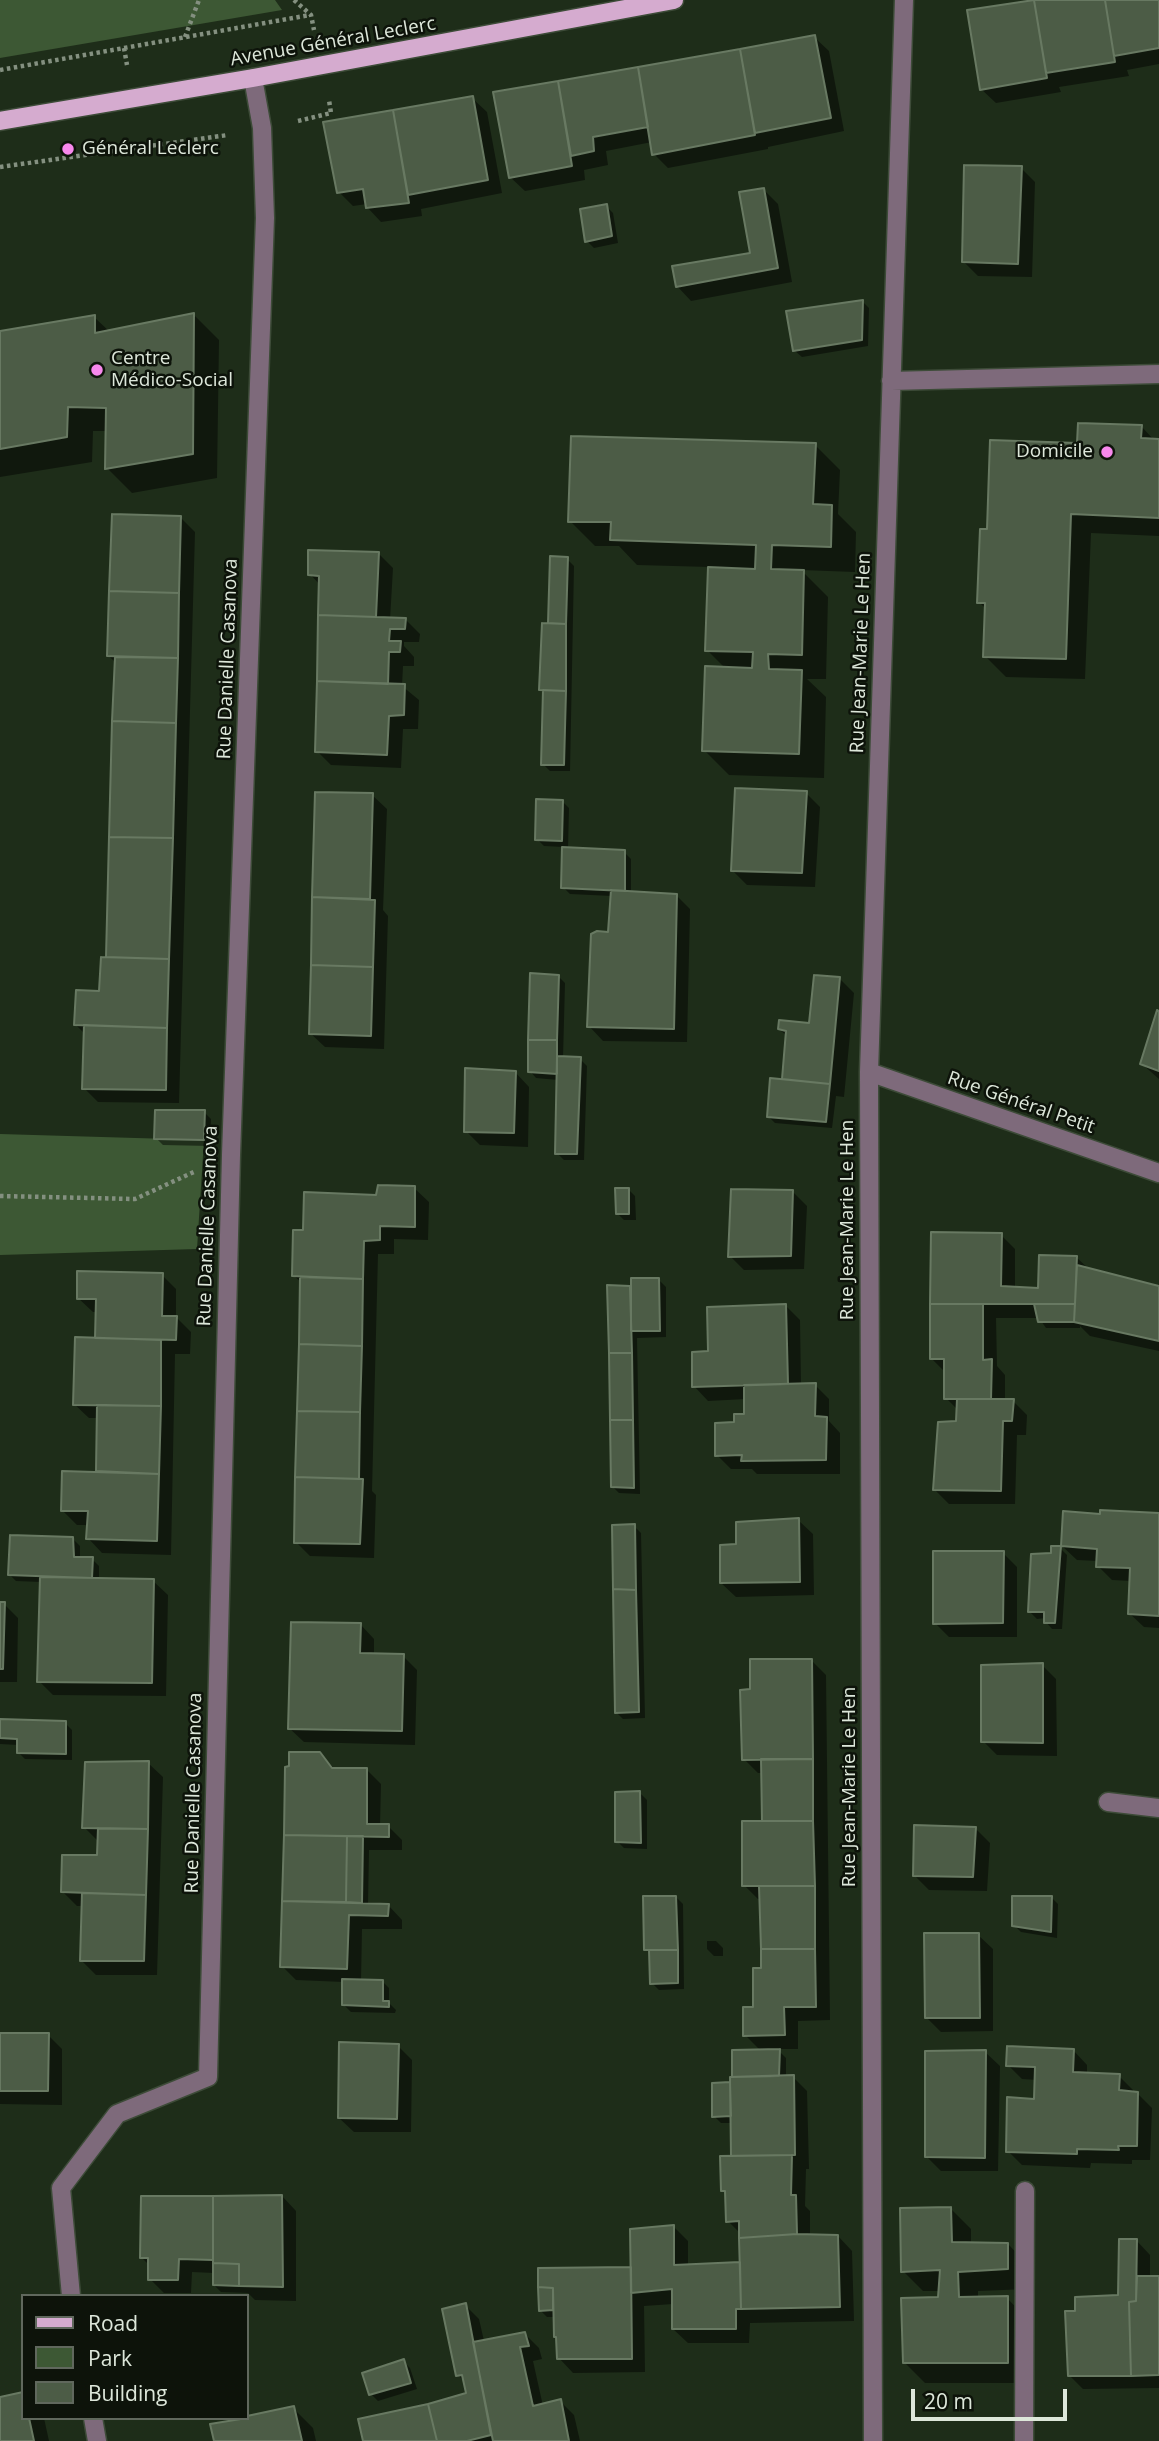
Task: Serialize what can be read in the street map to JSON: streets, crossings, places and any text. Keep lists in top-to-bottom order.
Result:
{
  "streets": {
    "main road": ["Avenue Général Leclerc"],
    "street": ["Rue Jean-Marie Le Hen", "Rue Danielle Casanova", "Rue Général Petit"]
  },
  "crossings": [
    ["Avenue Général Leclerc", "Rue Danielle Casanova"],
    ["Rue Jean-Marie Le Hen", "Rue Général Petit"]
  ],
  "places": ["Général Leclerc", "Centre Médico-Social", "Domicile"],
  "legend": ["Road", "Park", "Building"],
  "scale_bar": "20 m"
}
